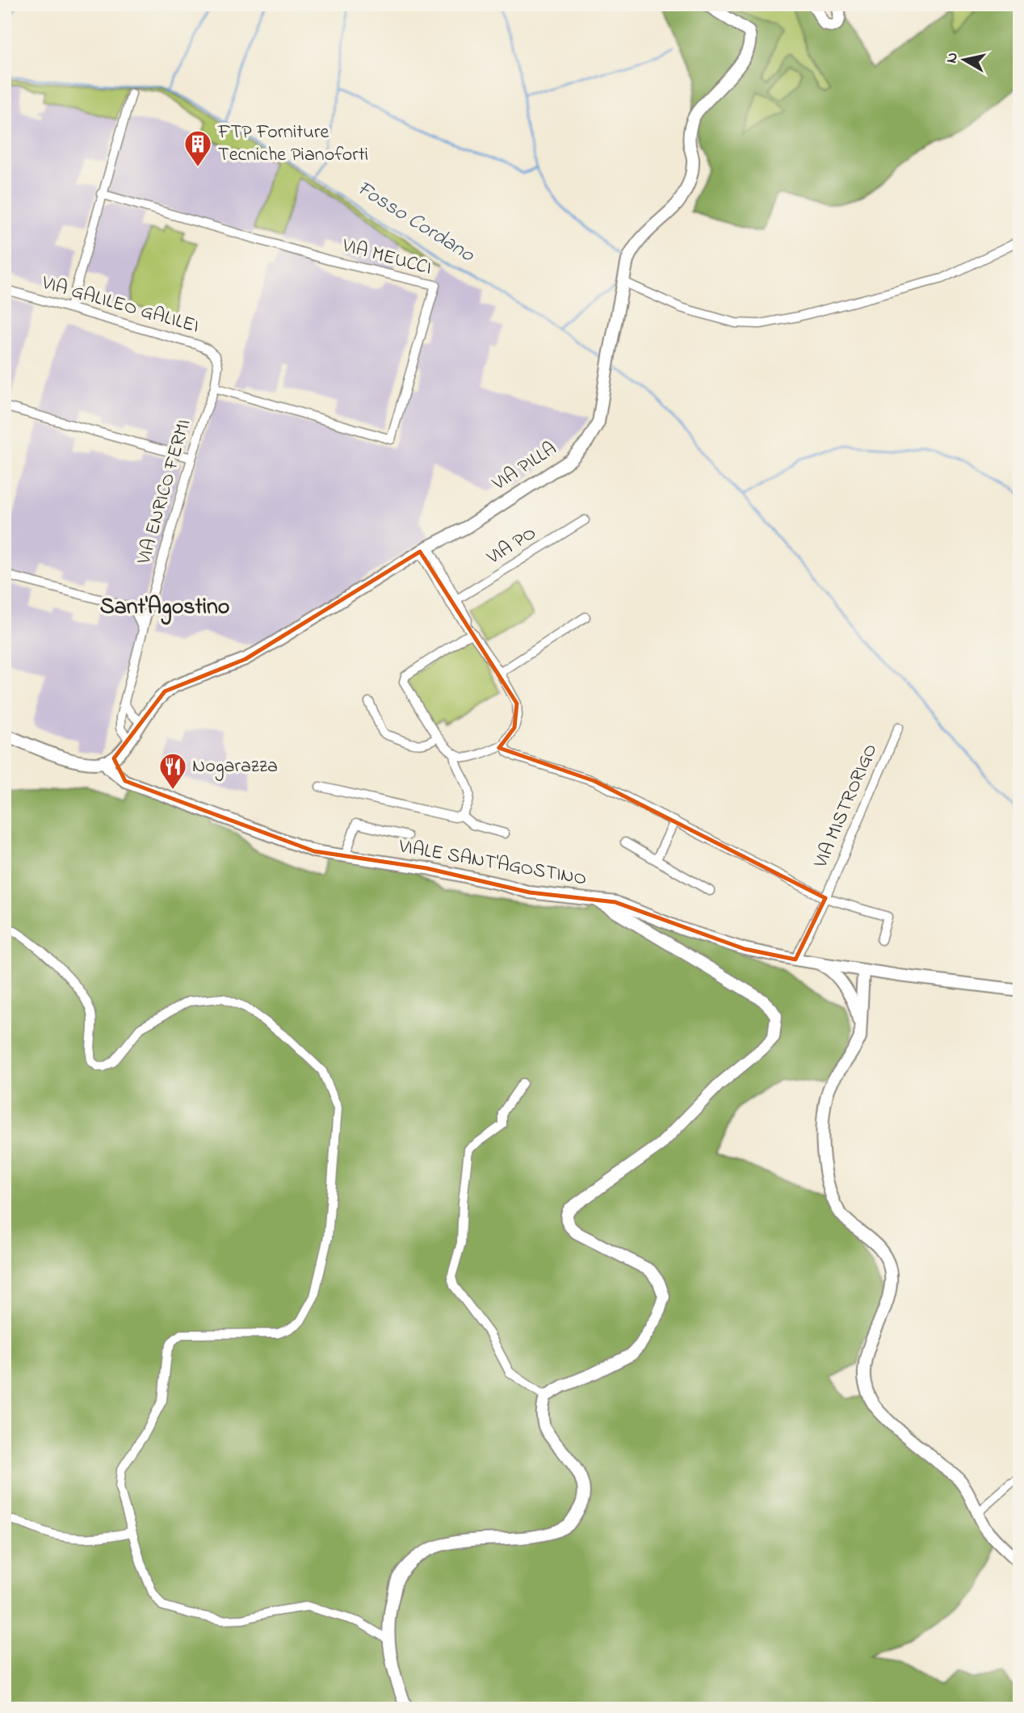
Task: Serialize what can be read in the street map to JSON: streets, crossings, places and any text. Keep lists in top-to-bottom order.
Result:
{
  "streets": {
    "street": [
      "VIA MEUCCI",
      "VIA GALILEO GALILEI",
      "VIA PILLA",
      "VIA ENRICO FERMI",
      "VIA PO",
      "VIA MISTRORIGO",
      "VIALE SANT'AGOSTINO"
    ]
  },
  "crossings": [
    ["VIA MEUCCI", "VIA ENRICO FERMI"],
    ["VIA GALILEO GALILEI", "VIA ENRICO FERMI"],
    ["VIA PILLA", "VIA ENRICO FERMI"],
    ["VIA PILLA", "VIALE SANT'AGOSTINO"],
    ["VIA MISTRORIGO", "VIALE SANT'AGOSTINO"]
  ],
  "districts": ["Sant'Agostino"],
  "water": ["Fosso Cordano"],
  "places": {
    "building": ["FTP Forniture Tecniche Pianoforti"],
    "restaurant": ["Nogarazza"]
  },
  "north": "left"
}
